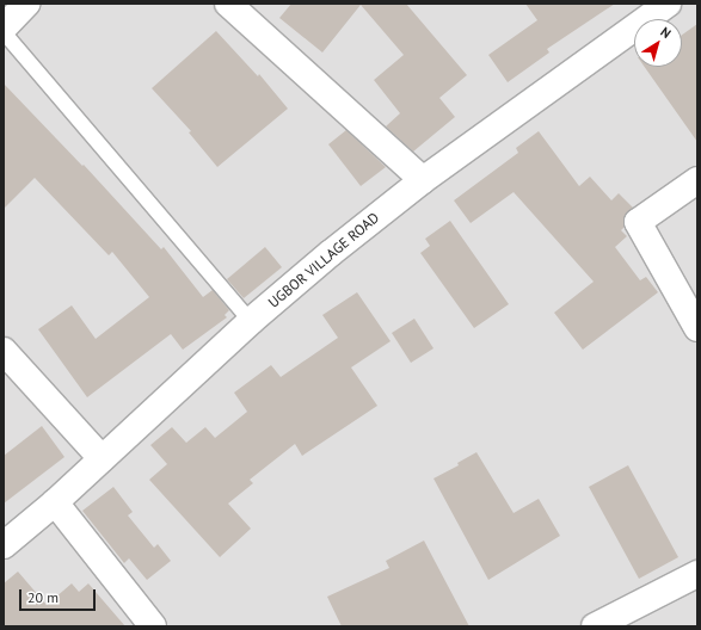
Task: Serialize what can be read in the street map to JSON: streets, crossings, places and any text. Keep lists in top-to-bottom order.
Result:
{
  "streets": {
    "street": ["UGBOR VILLAGE ROAD"]
  },
  "scale_bar": "20 m",
  "north": "top right"
}
